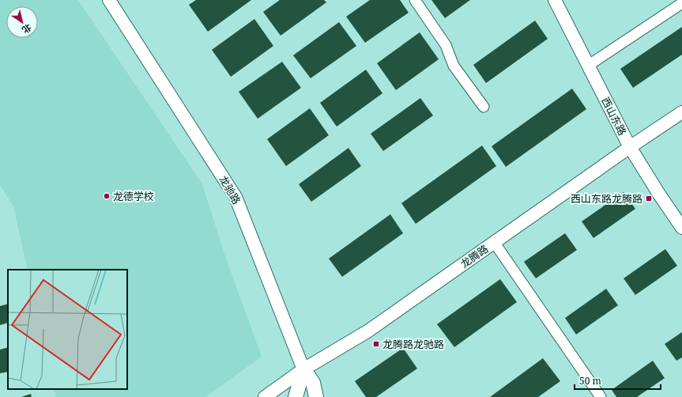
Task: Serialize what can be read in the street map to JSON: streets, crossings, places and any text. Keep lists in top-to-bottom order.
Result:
{
  "streets": {
    "main road": ["龙驰路"],
    "street": ["西山东路", "龙腾路"]
  },
  "crossings": [
    ["西山东路", "龙腾路"],
    ["龙驰路", "龙腾路"]
  ],
  "places": {
    "other": ["龙德学校"],
    "transit": ["西山东路龙腾路", "龙腾路龙驰路"]
  },
  "scale_bar": "50 m",
  "north": "bottom right"
}
